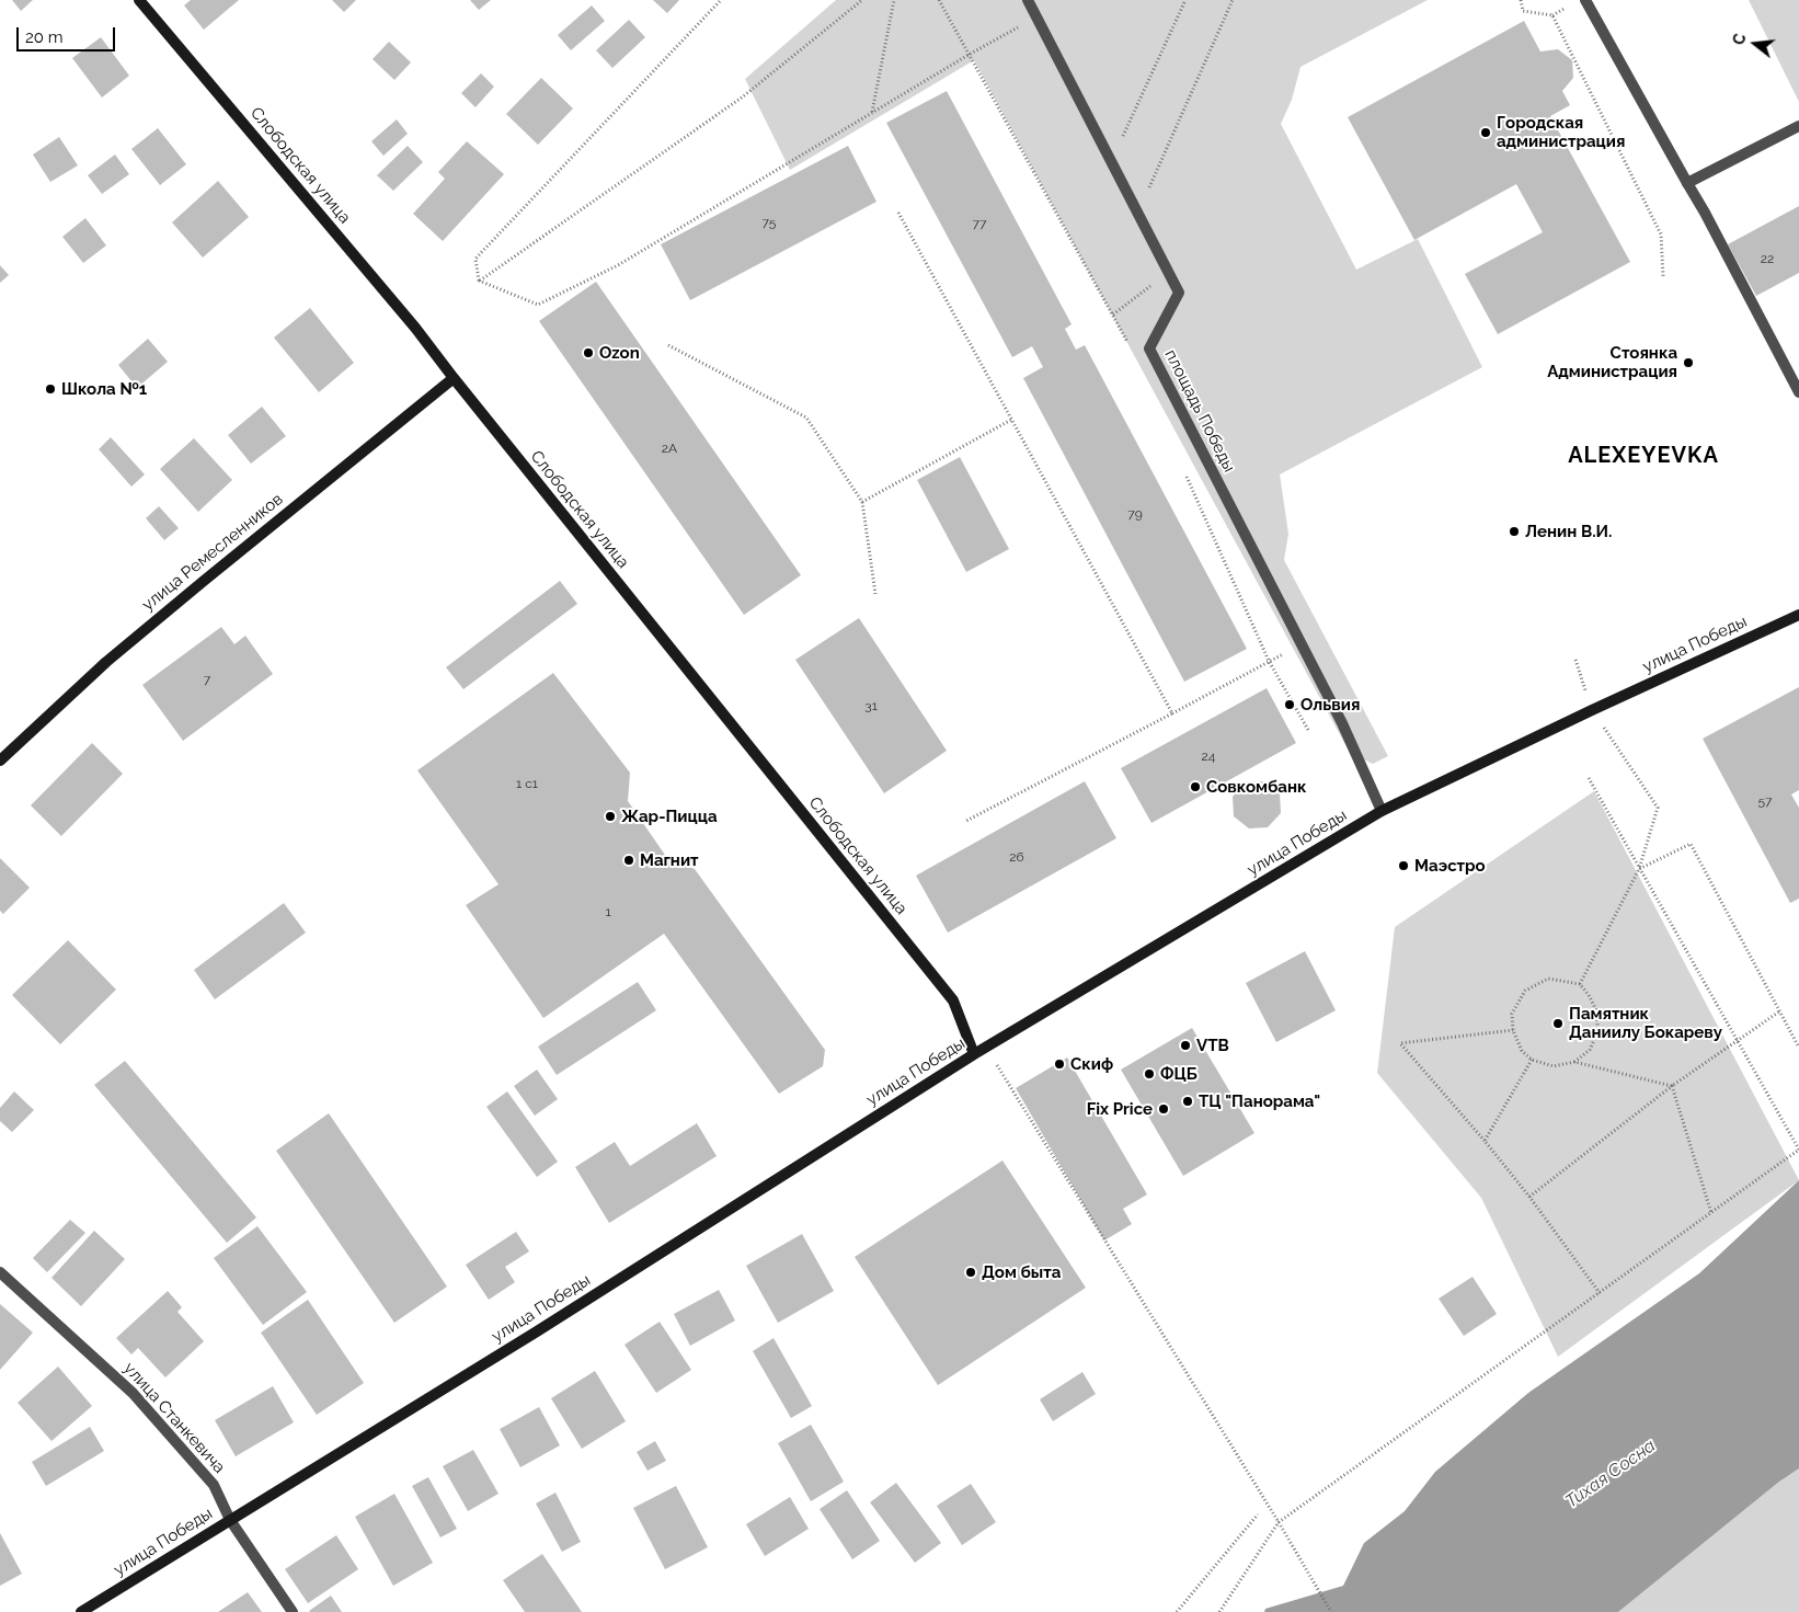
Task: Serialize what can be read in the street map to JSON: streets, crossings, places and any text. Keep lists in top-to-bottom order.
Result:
{
  "streets": {
    "main road": ["Слободская улица", "улица Ремесленников", "улица Победы"],
    "street": ["площадь Победы", "улица Станкевича"]
  },
  "crossings": [
    ["Слободская улица", "улица Ремесленников"],
    ["Слободская улица", "улица Победы"],
    ["площадь Победы", "улица Победы"],
    ["улица Победы", "улица Станкевича"]
  ],
  "districts": ["ALEXEYEVKA"],
  "water": ["Тихая Сосна"],
  "places": [
    "Городская администрация",
    "Ozon",
    "Стоянка Администрация",
    "Школа №1",
    "Ленин В.И.",
    "Ольвия",
    "Совкомбанк",
    "Жар-Пицца",
    "Магнит",
    "Маэстро",
    "Памятник Даниилу Бокареву",
    "VTB",
    "Скиф",
    "ФЦБ",
    "ТЦ \"Панорама\"",
    "Fix Price",
    "Дом быта"
  ],
  "house_numbers": [
    "75",
    "77",
    "22",
    "2А",
    "79",
    "7",
    "31",
    "24",
    "1 с1",
    "57",
    "26",
    "1"
  ],
  "scale_bar": "20 m",
  "north": "left"
}
